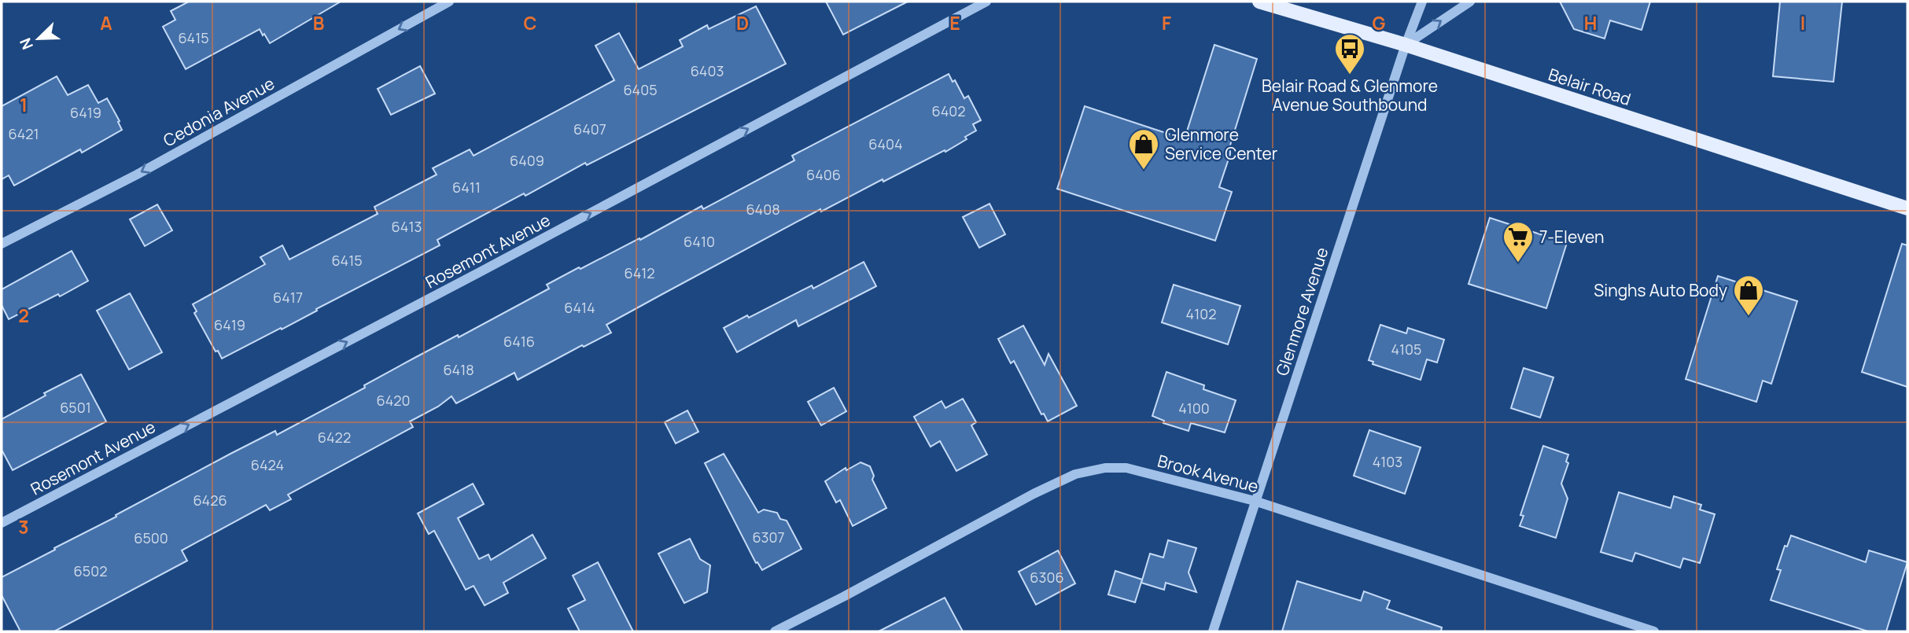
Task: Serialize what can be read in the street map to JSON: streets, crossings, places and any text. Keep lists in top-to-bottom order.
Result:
{
  "streets": {
    "main road": ["Belair Road"],
    "street": [
      "Cedonia Avenue",
      "Rosemont Avenue",
      "Glenmore Avenue",
      "Brook Avenue"
    ]
  },
  "crossings": [
    ["Belair Road", "Glenmore Avenue"],
    ["Glenmore Avenue", "Brook Avenue"]
  ],
  "one_way": ["Cedonia Avenue", "Rosemont Avenue"],
  "places": {
    "bus stop": ["Belair Road & Glenmore Avenue Southbound"],
    "shop": ["Glenmore Service Center", "Singhs Auto Body"],
    "supermarket": ["7-Eleven"]
  },
  "house_numbers": [
    "6415",
    "6403",
    "6405",
    "6402",
    "6419",
    "6407",
    "6421",
    "6404",
    "6409",
    "6406",
    "6411",
    "6408",
    "6413",
    "6410",
    "6415",
    "6412",
    "6417",
    "6414",
    "4102",
    "6419",
    "6416",
    "4105",
    "6418",
    "6420",
    "6501",
    "4100",
    "6422",
    "4103",
    "6424",
    "6426",
    "6307",
    "6500",
    "6502",
    "6306"
  ],
  "north": "bottom left",
  "grid": {
    "columns": [
      "A",
      "B",
      "C",
      "D",
      "E",
      "F",
      "G",
      "H",
      "I"
    ],
    "rows": ["1", "2", "3"]
  }
}
